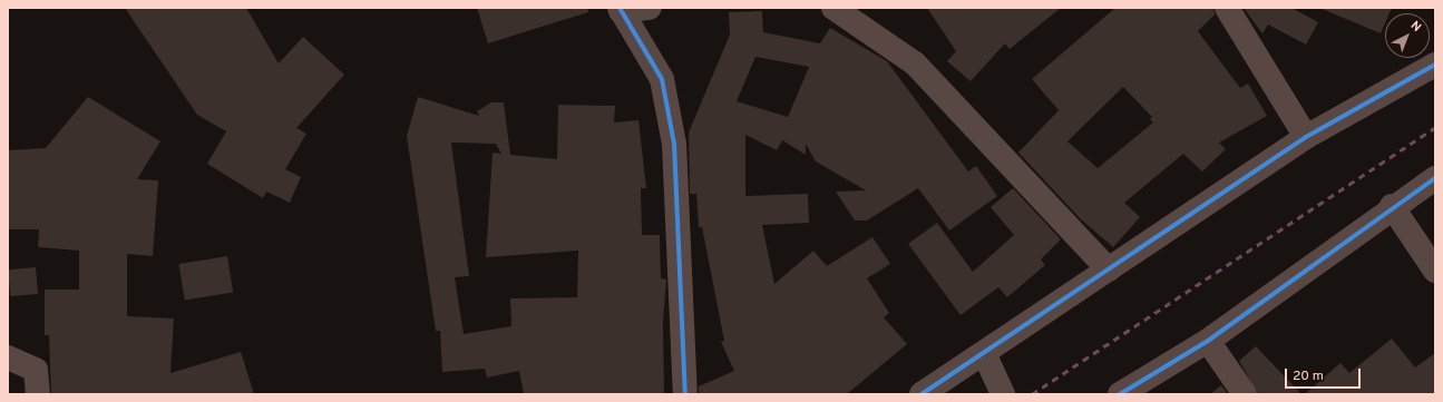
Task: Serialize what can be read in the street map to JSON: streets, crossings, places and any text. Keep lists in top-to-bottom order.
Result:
{
  "scale_bar": "20 m",
  "north": "top right"
}
